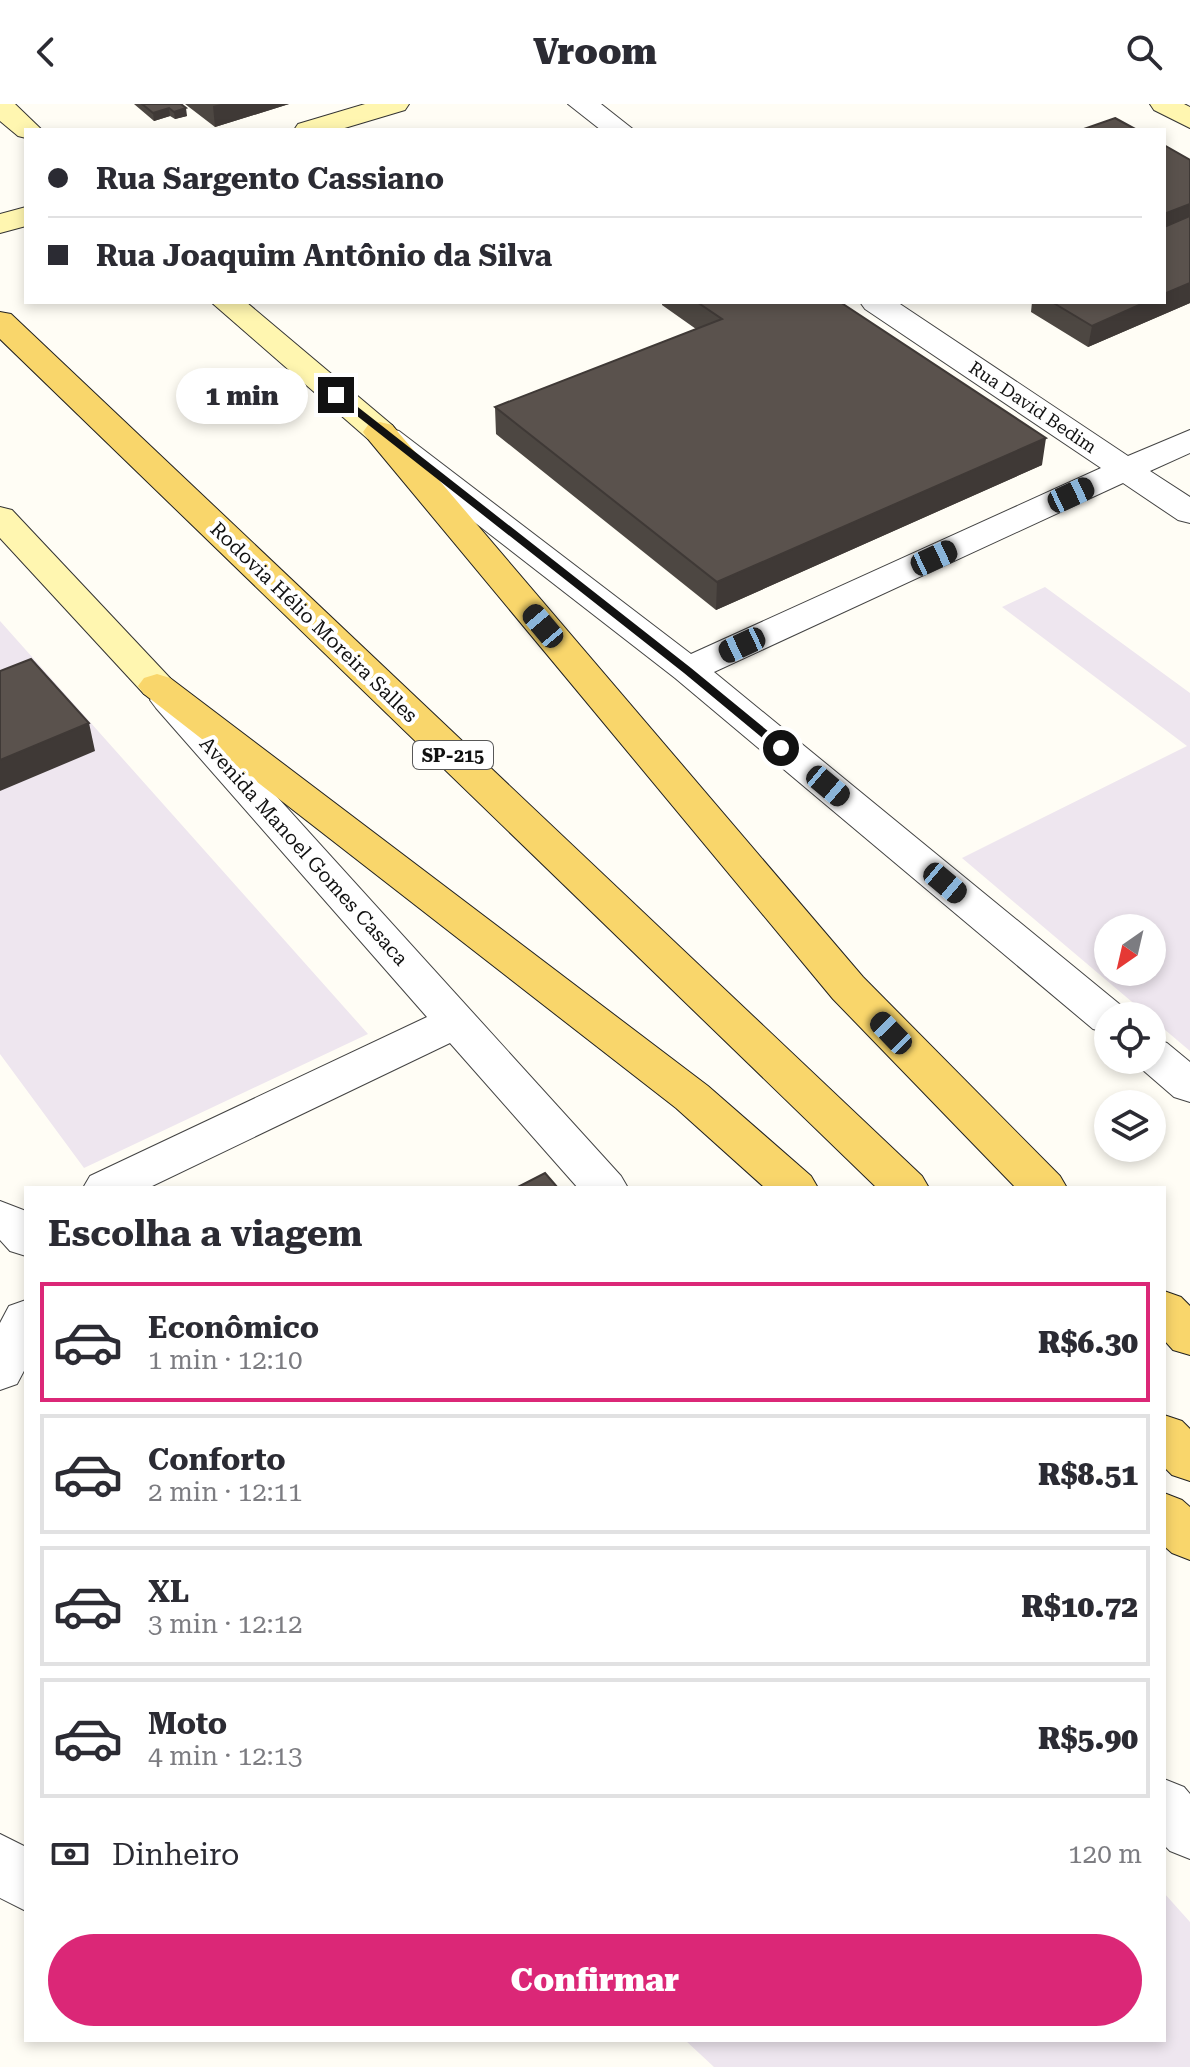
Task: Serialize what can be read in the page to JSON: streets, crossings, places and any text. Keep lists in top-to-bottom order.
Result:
{
  "streets": {
    "main road": ["Rodovia Hélio Moreira Salles", "SP-215", "Avenida Manoel Gomes Casaca"],
    "street": ["Rua David Bedim"]
  },
  "north": "bottom left",
  "page": {
    "header": "Vroom",
    "banner": ["Rua Sargento Cassiano", "Rua Joaquim Antônio da Silva"],
    "bubble": "1 min",
    "heading": "Escolha a viagem",
    "list": [
      {
        "name": "Econômico",
        "note": "1 min · 12:10",
        "value": "R$6.30"
      },
      {
        "name": "Conforto",
        "note": "2 min · 12:11",
        "value": "R$8.51"
      },
      {
        "name": "XL",
        "note": "3 min · 12:12",
        "value": "R$10.72"
      },
      {
        "name": "Moto",
        "note": "4 min · 12:13",
        "value": "R$5.90"
      }
    ],
    "pay": ["Dinheiro", "120 m"],
    "buttons": "Confirmar"
  }
}
